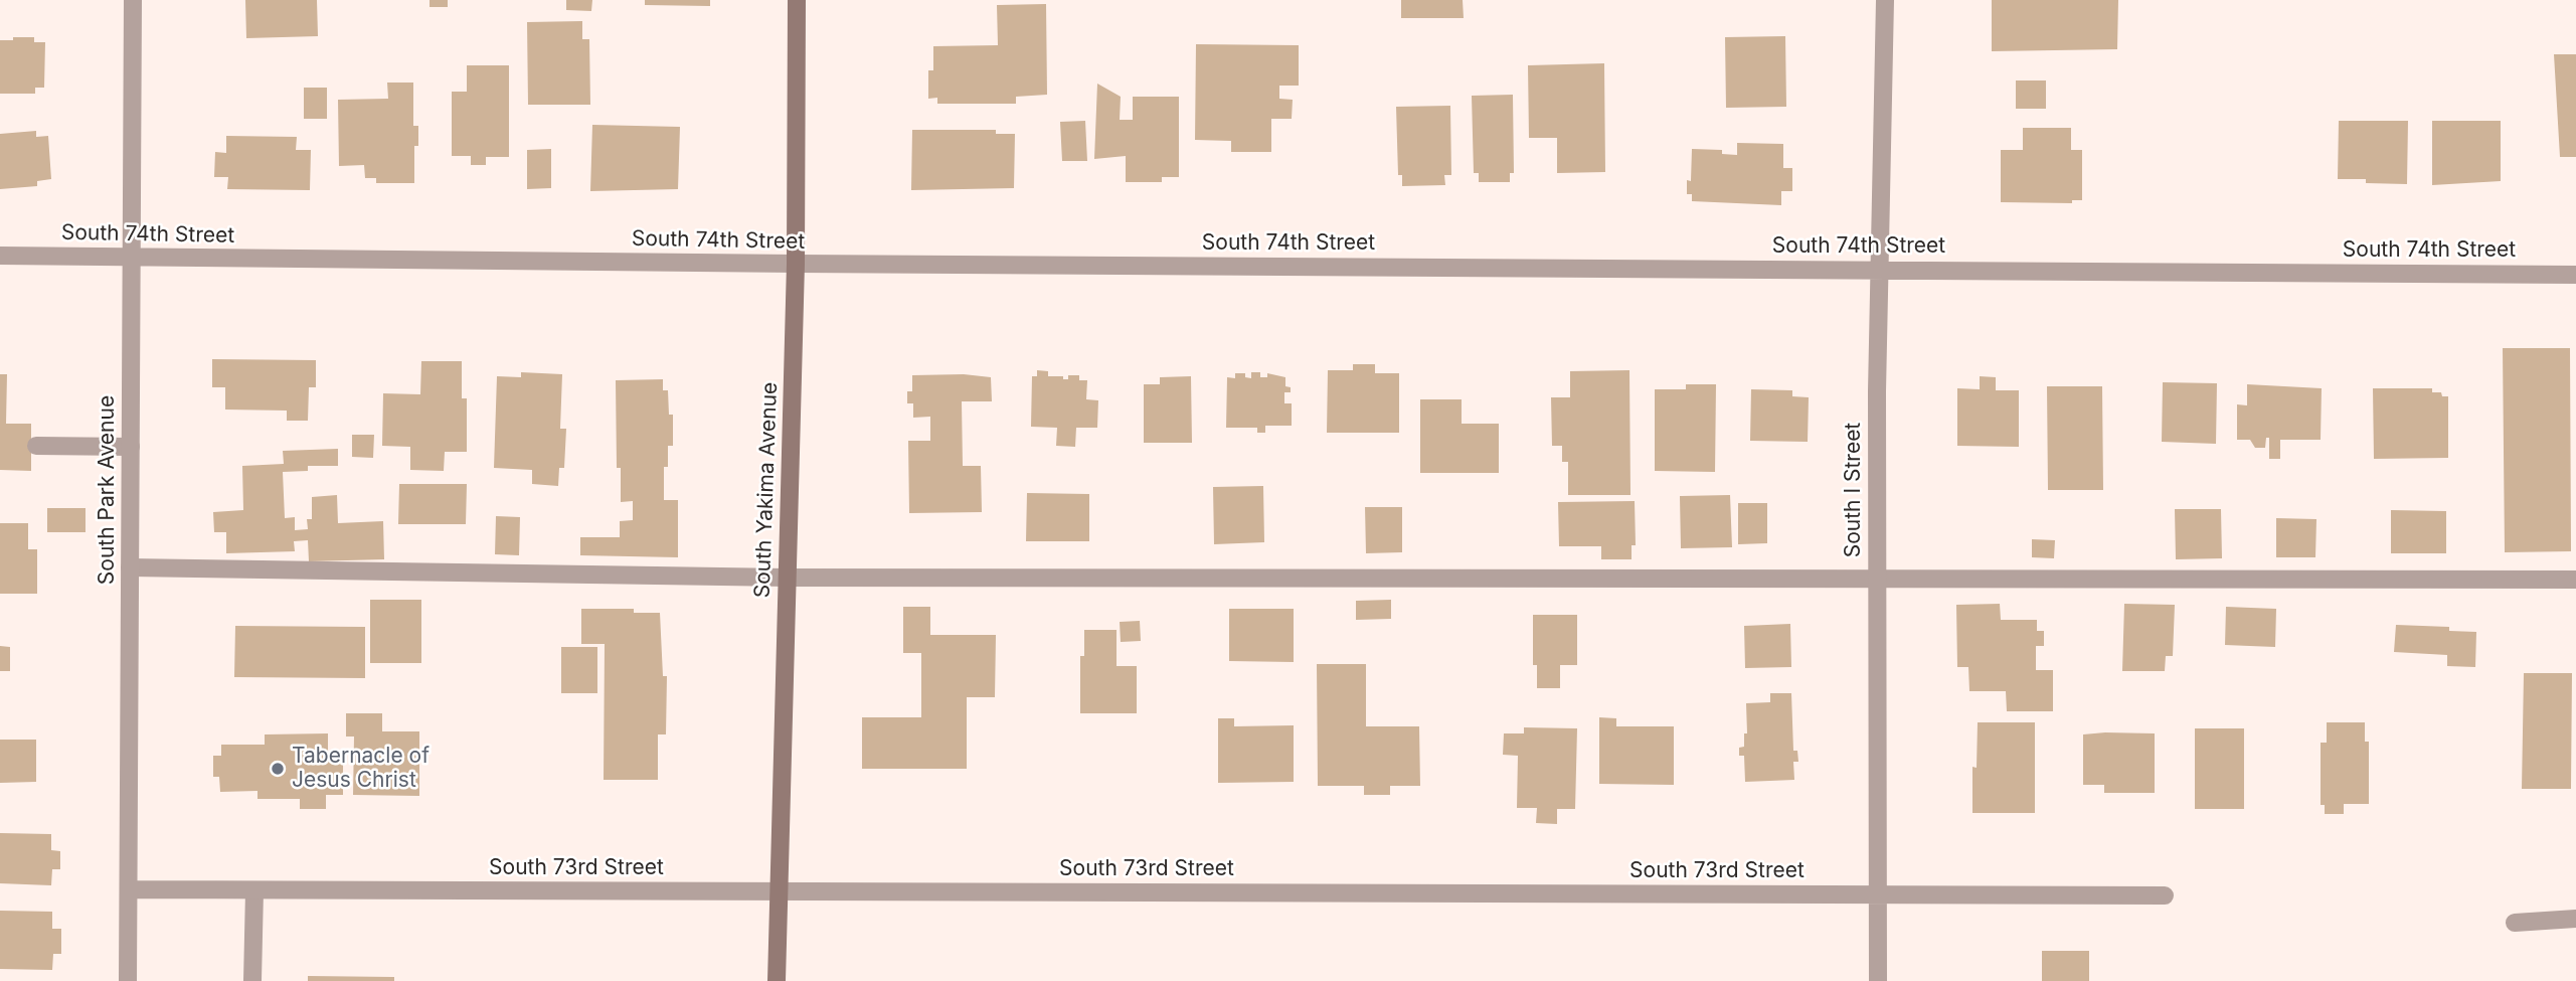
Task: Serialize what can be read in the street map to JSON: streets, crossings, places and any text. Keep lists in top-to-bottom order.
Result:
{
  "streets": {
    "main road": ["South Yakima Avenue"],
    "street": [
      "South 74th Street",
      "South Park Avenue",
      "South I Street",
      "South 73rd Street"
    ]
  },
  "crossings": [
    ["South 74th Street", "South Park Avenue"],
    ["South 74th Street", "South Yakima Avenue"],
    ["South 74th Street", "South I Street"],
    ["South Park Avenue", "South 73rd Street"],
    ["South Yakima Avenue", "South 73rd Street"],
    ["South I Street", "South 73rd Street"]
  ],
  "places": ["Tabernacle of Jesus Christ"]
}
